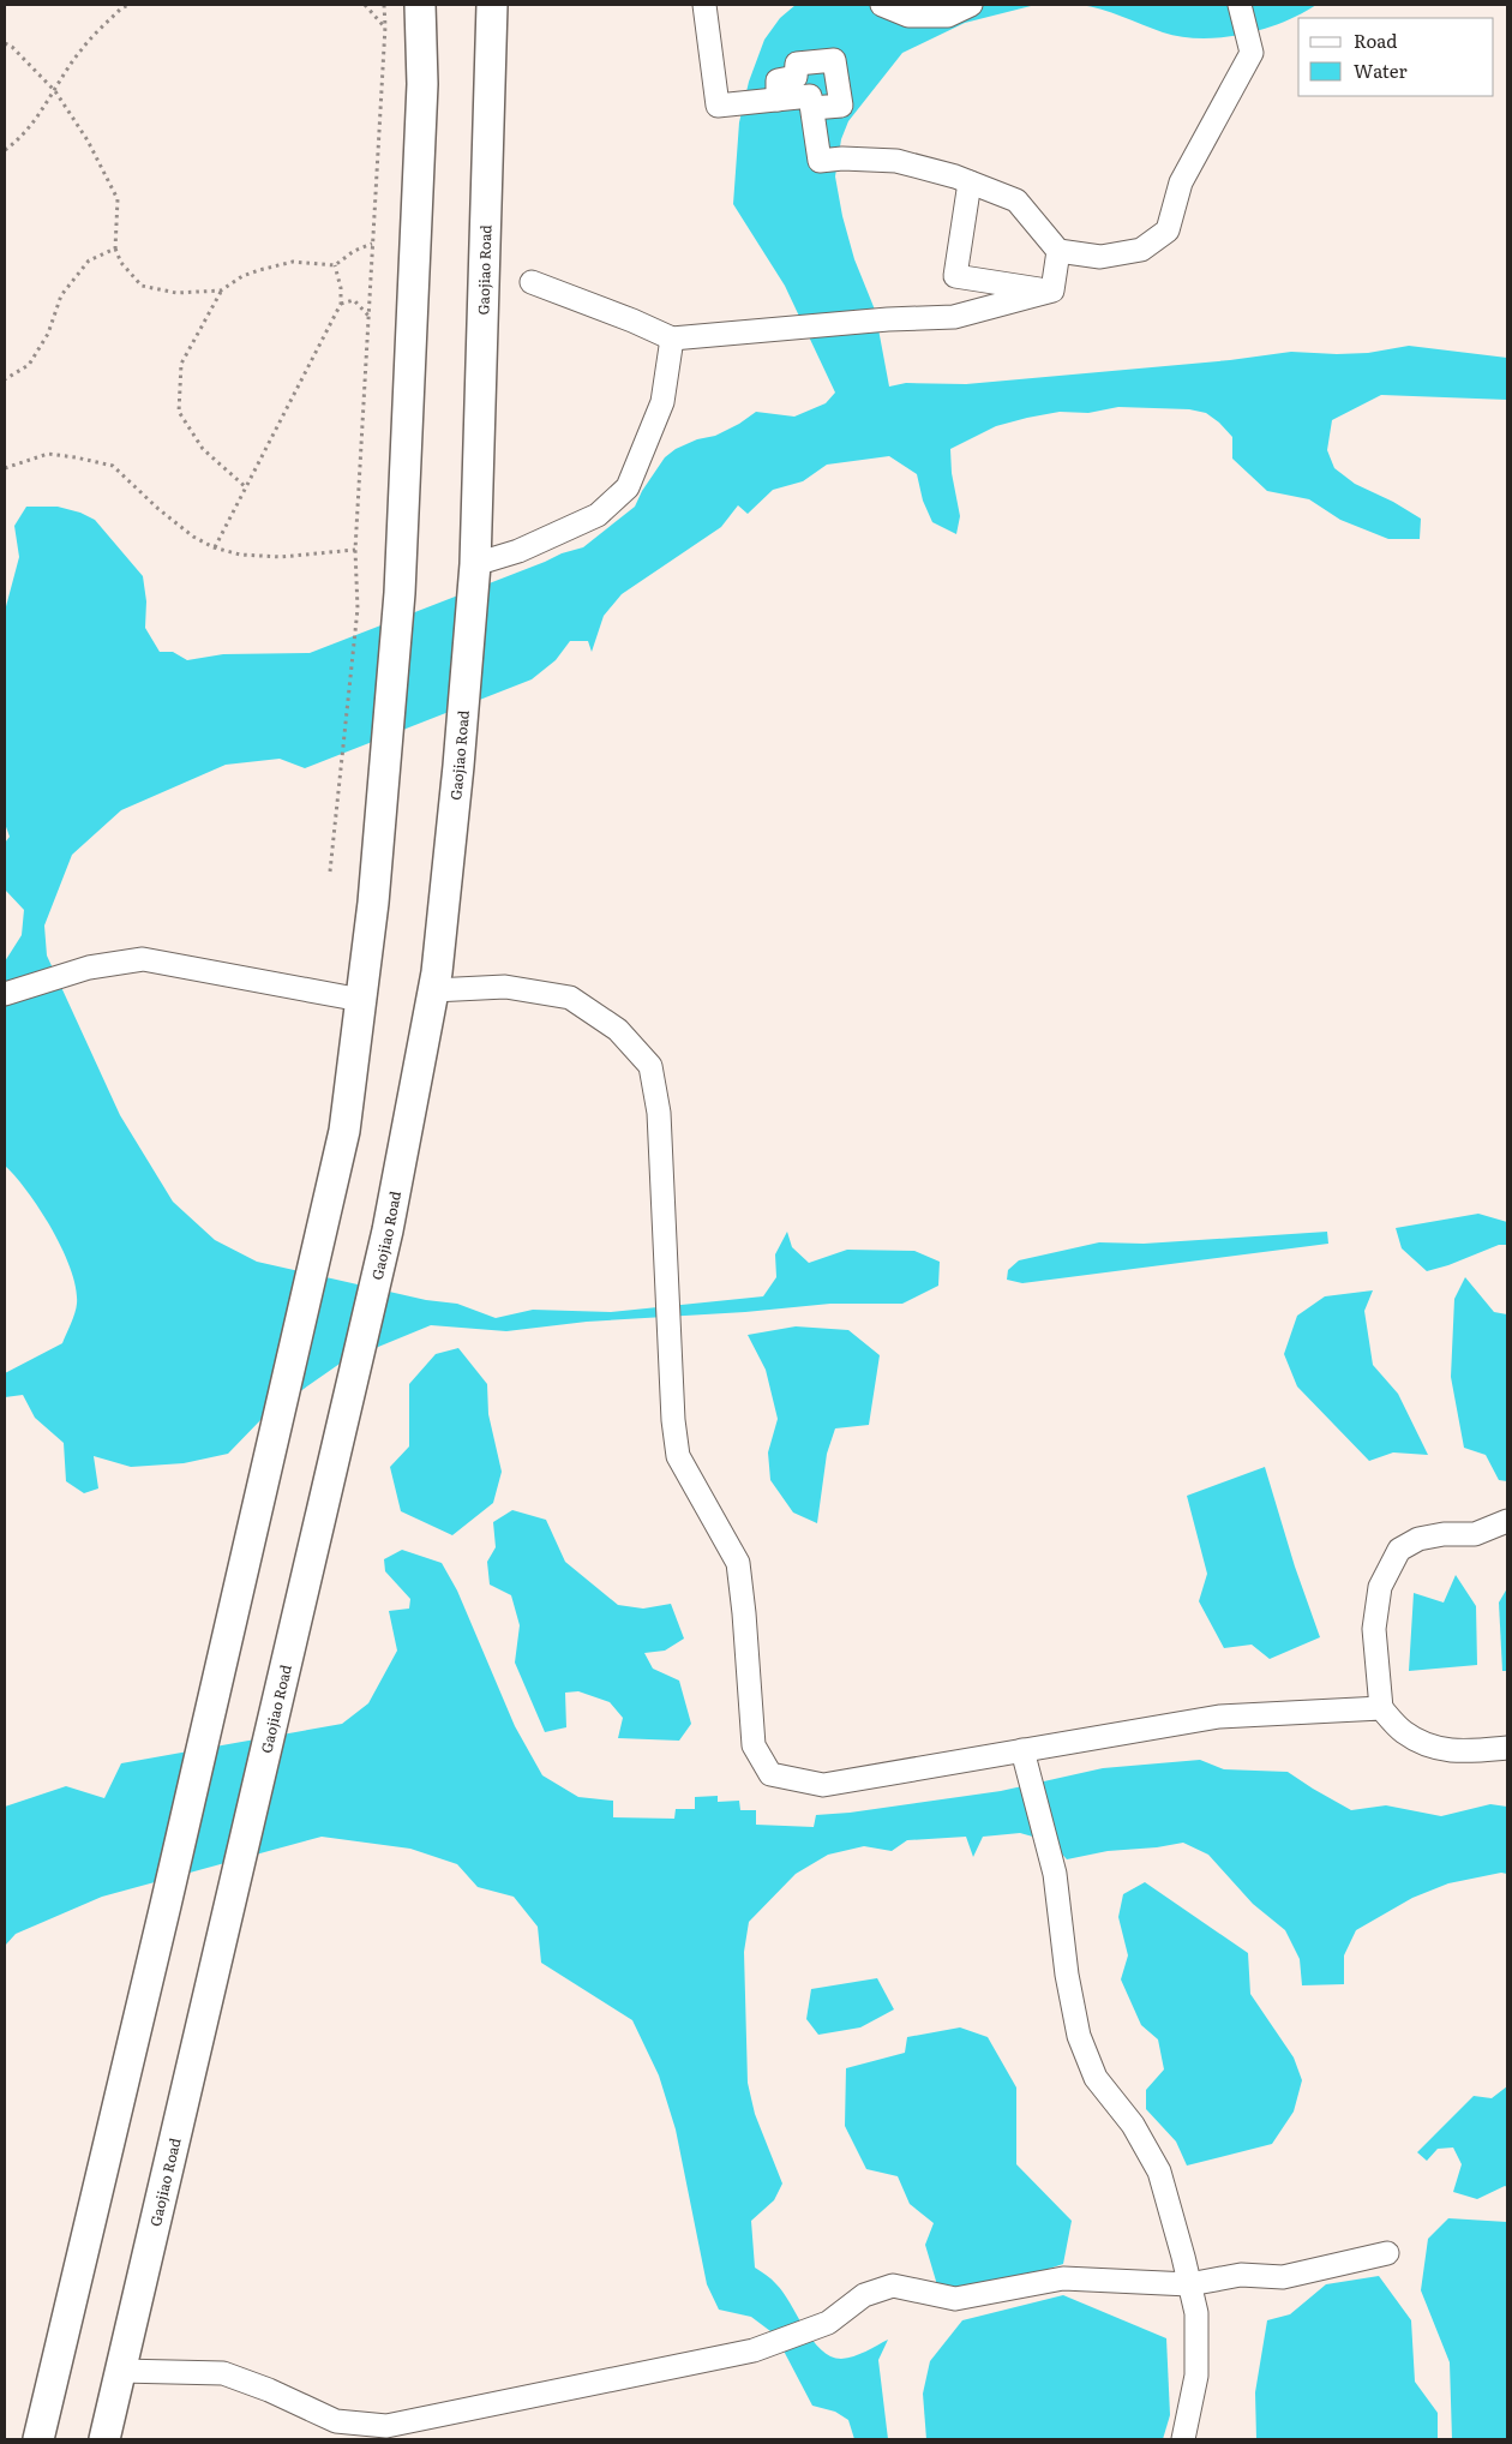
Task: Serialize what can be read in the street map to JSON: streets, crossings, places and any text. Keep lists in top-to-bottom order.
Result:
{
  "streets": {
    "main road": ["Gaojiao Road"]
  },
  "legend": ["Road", "Water"]
}
